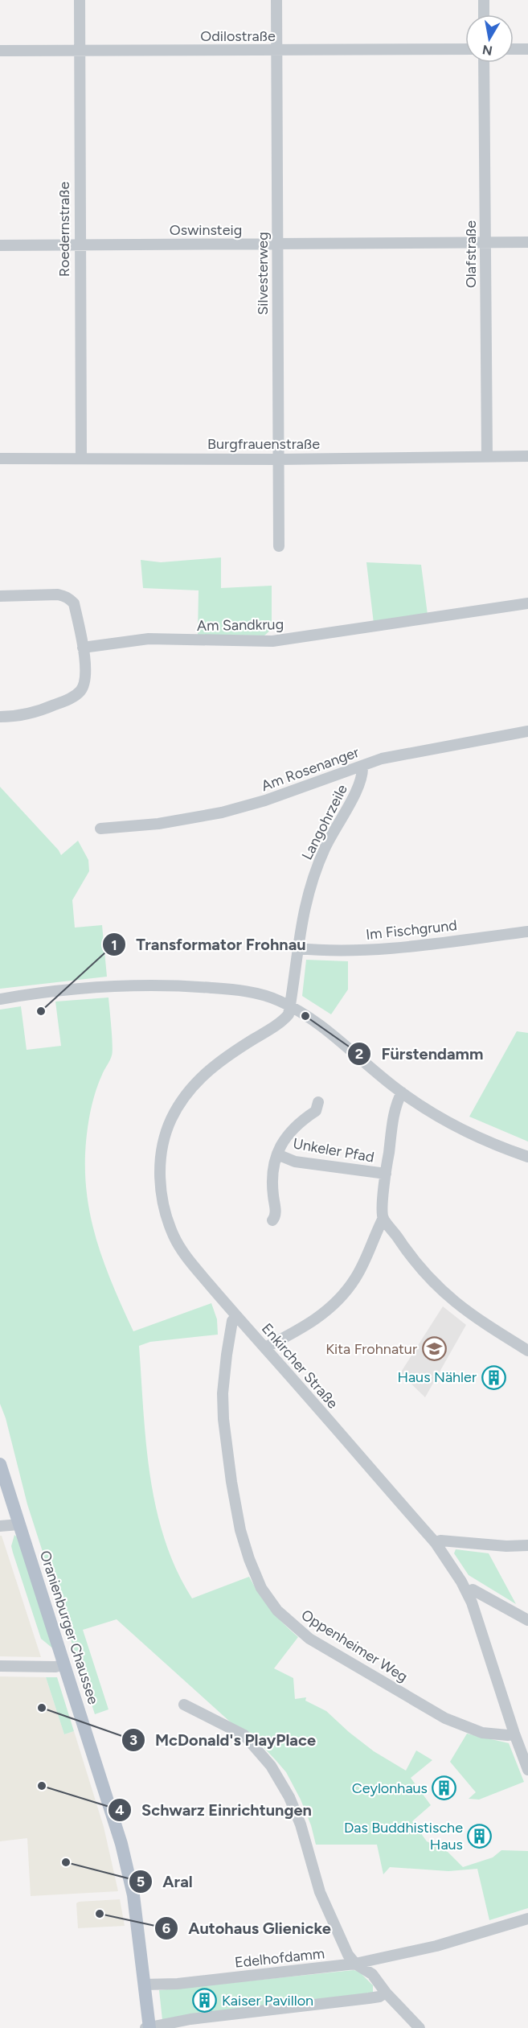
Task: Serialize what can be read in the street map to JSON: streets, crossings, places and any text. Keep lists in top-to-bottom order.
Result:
{
  "streets": {
    "main road": ["Oranienburger Chaussee"],
    "street": [
      "Odilostraße",
      "Roedernstraße",
      "Oswinsteig",
      "Olafstraße",
      "Silvesterweg",
      "Burgfrauenstraße",
      "Am Sandkrug",
      "Am Rosenanger",
      "Langohrzeile",
      "Im Fischgrund",
      "Unkeler Pfad",
      "Enkircher Straße",
      "Oppenheimer Weg",
      "Edelhofdamm"
    ]
  },
  "crossings": [
    ["Odilostraße", "Roedernstraße"],
    ["Odilostraße", "Silvesterweg"],
    ["Roedernstraße", "Oswinsteig"],
    ["Roedernstraße", "Burgfrauenstraße"],
    ["Oswinsteig", "Olafstraße"],
    ["Oswinsteig", "Silvesterweg"],
    ["Olafstraße", "Burgfrauenstraße"],
    ["Silvesterweg", "Burgfrauenstraße"],
    ["Am Rosenanger", "Langohrzeile"],
    ["Langohrzeile", "Im Fischgrund"],
    ["Langohrzeile", "Enkircher Straße"],
    ["Enkircher Straße", "Oppenheimer Weg"],
    ["Oranienburger Chaussee", "Edelhofdamm"]
  ],
  "places": {
    "other": [
      "Transformator Frohnau",
      "Fürstendamm",
      "McDonald's PlayPlace",
      "Schwarz Einrichtungen",
      "Aral",
      "Autohaus Glienicke"
    ],
    "school or university": ["Kita Frohnatur"],
    "building": [
      "Haus Nähler",
      "Ceylonhaus",
      "Das Buddhistische Haus",
      "Kaiser Pavillon"
    ]
  },
  "north": "bottom"
}
